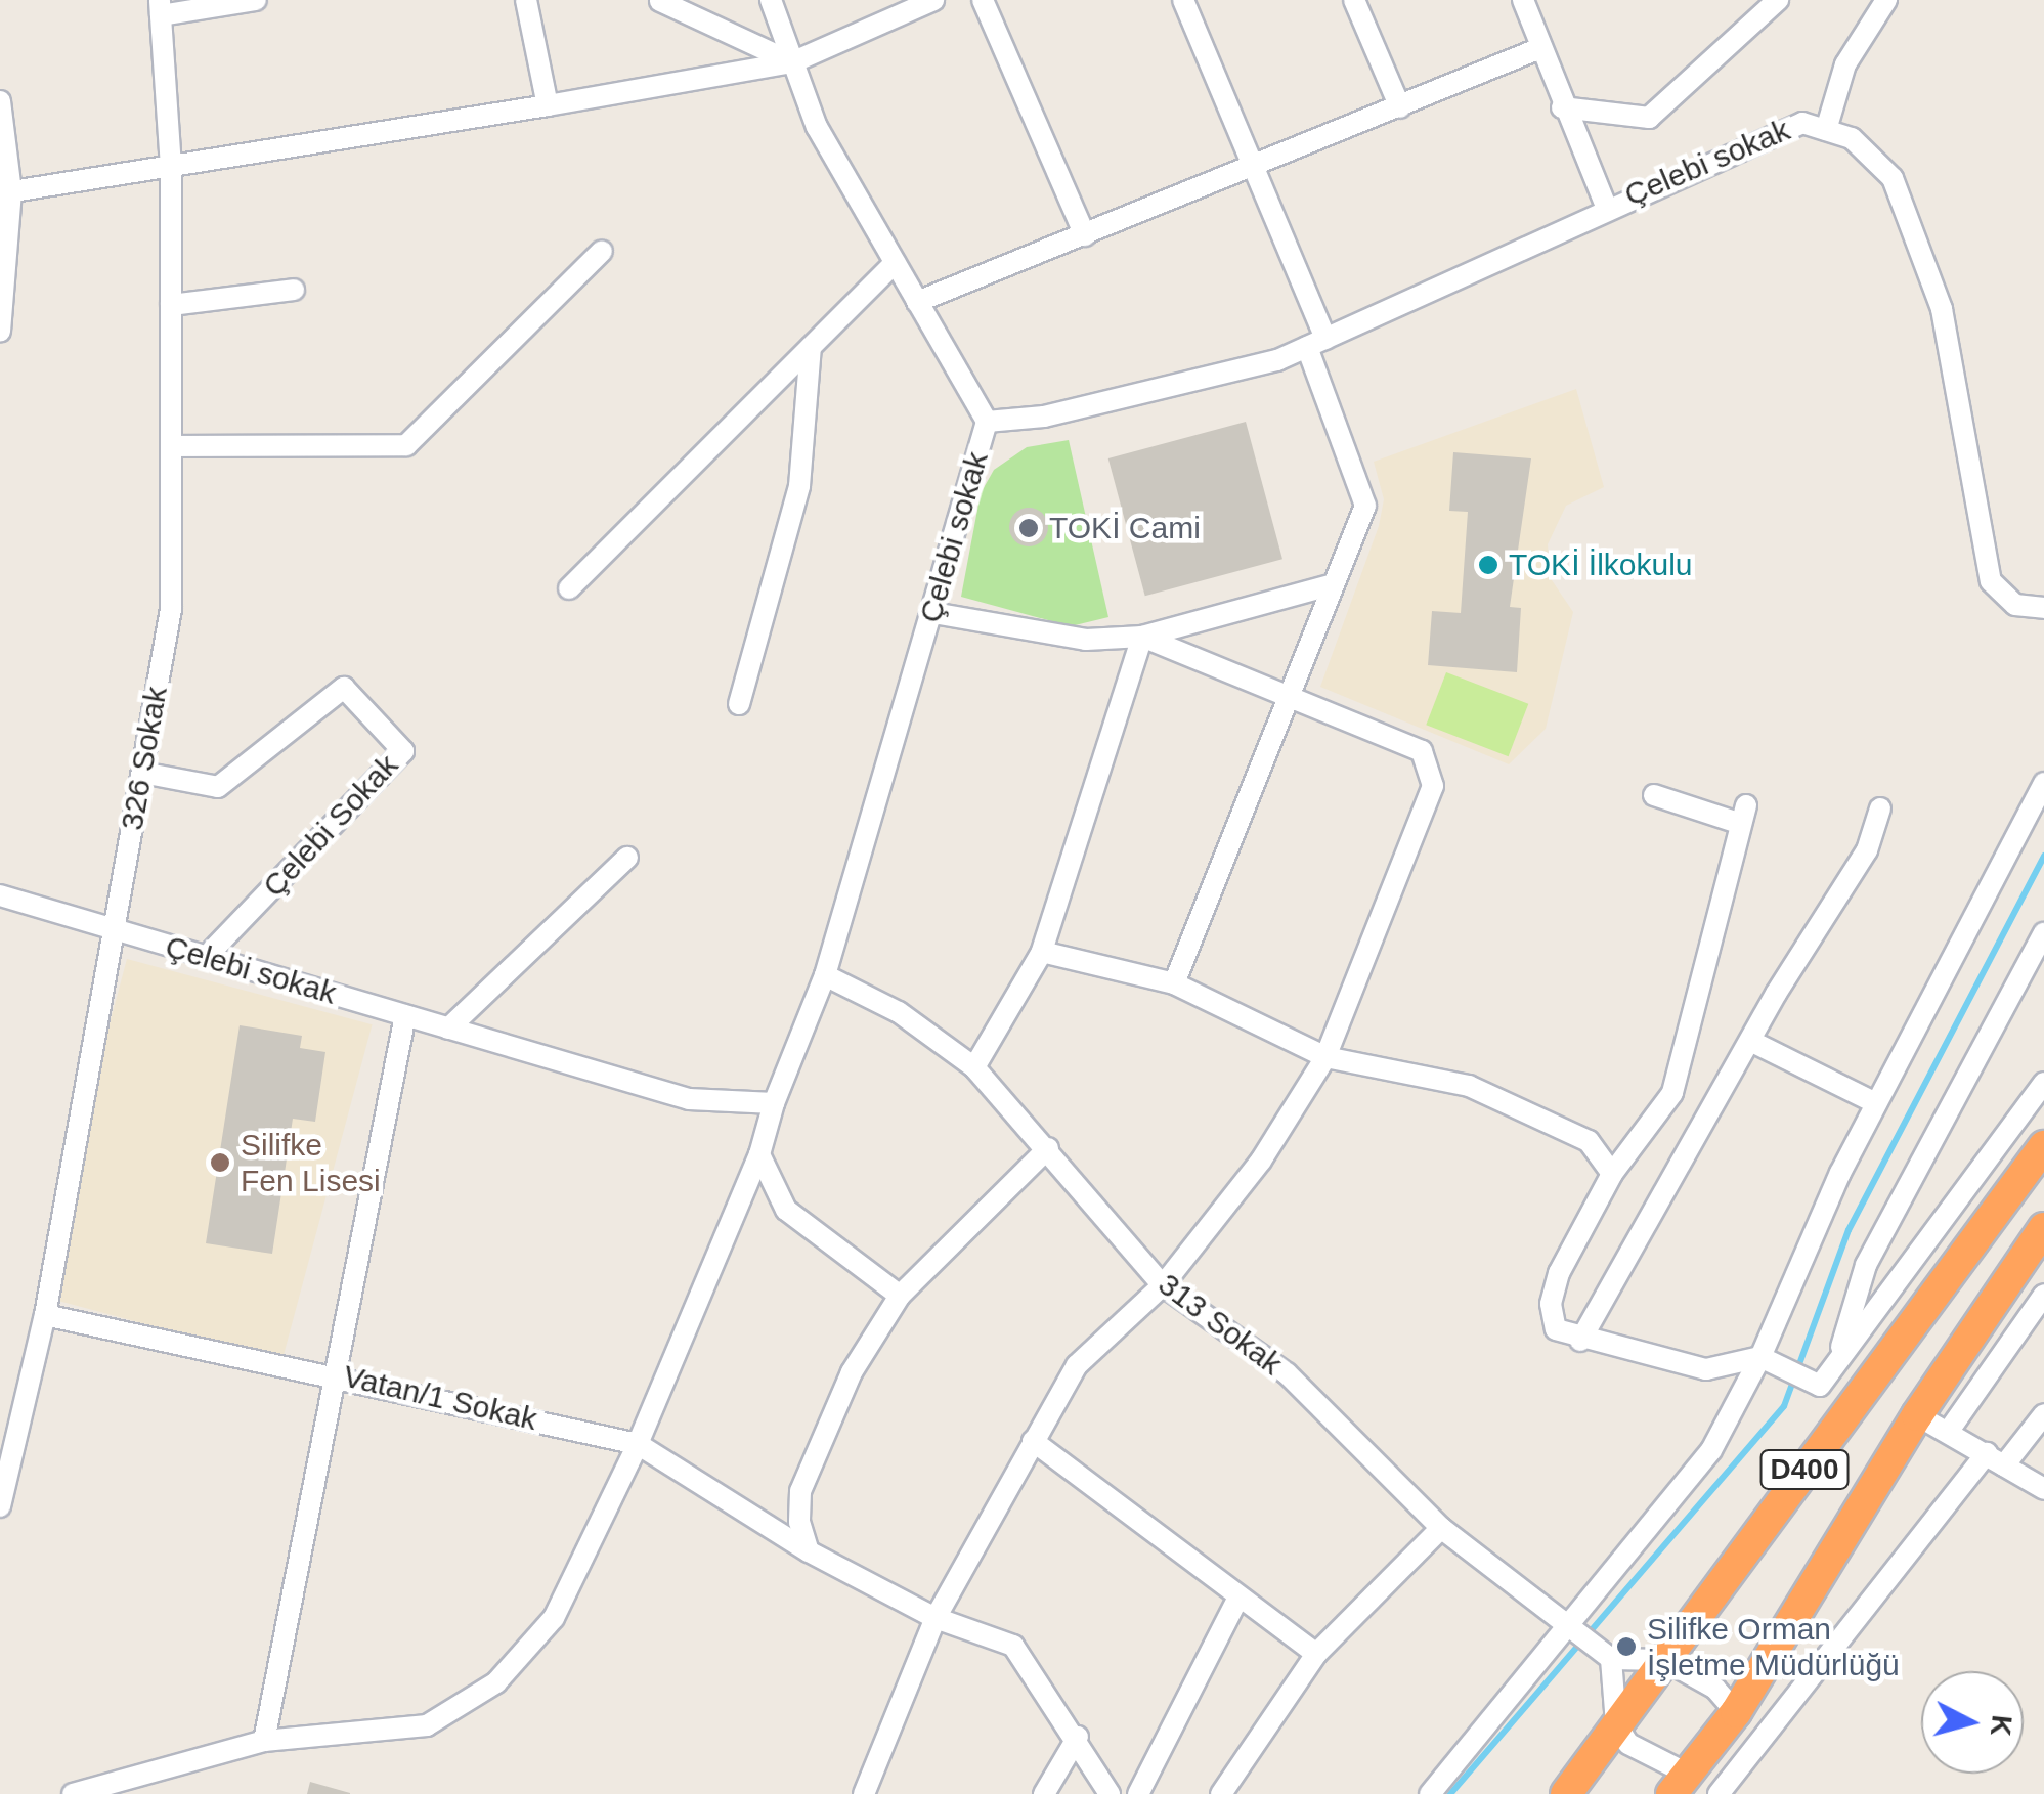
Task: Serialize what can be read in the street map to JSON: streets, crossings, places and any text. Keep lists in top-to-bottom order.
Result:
{
  "streets": {
    "highway": ["D400"],
    "street": [
      "Çelebi sokak",
      "326 Sokak",
      "Çelebi Sokak",
      "313 Sokak",
      "Vatan/1 Sokak"
    ]
  },
  "crossings": [
    ["Çelebi sokak", "326 Sokak"],
    ["Çelebi sokak", "Çelebi Sokak"],
    ["Çelebi sokak", "313 Sokak"],
    ["326 Sokak", "Çelebi Sokak"],
    ["326 Sokak", "Vatan/1 Sokak"]
  ],
  "places": [
    "TOKİ Cami",
    "TOKİ İlkokulu",
    "Silifke Fen Lisesi",
    "Silifke Orman İşletme Müdürlüğü"
  ],
  "north": "right"
}
